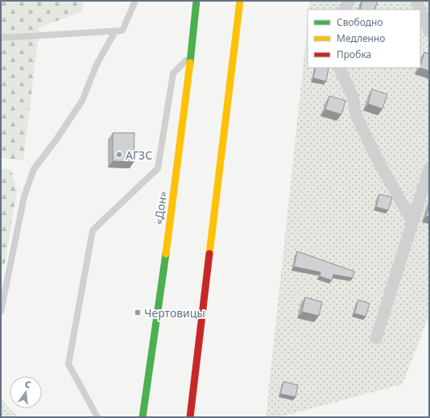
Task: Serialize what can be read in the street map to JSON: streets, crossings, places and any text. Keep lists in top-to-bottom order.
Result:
{
  "streets": {
    "highway": ["«Дон»"]
  },
  "places": {
    "other": ["АГЗС"],
    "transit": ["Чертовицы"]
  },
  "legend": ["Свободно", "Медленно", "Пробка"],
  "north": "top"
}
